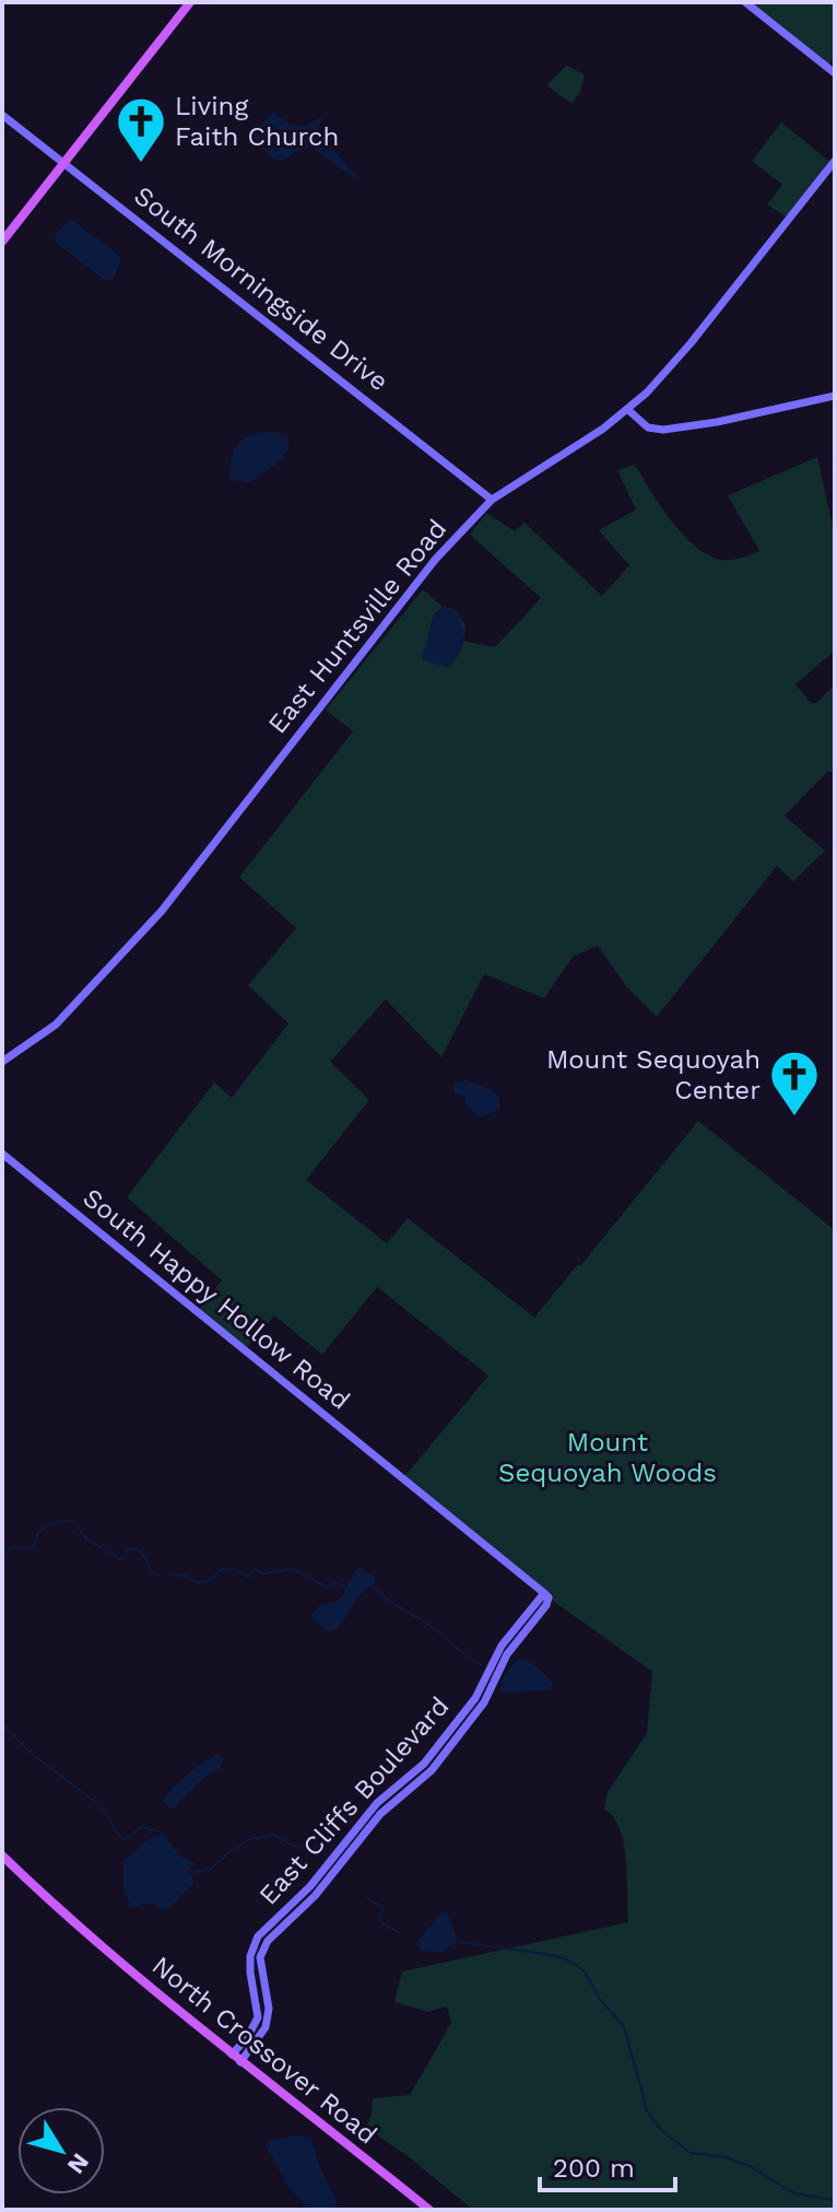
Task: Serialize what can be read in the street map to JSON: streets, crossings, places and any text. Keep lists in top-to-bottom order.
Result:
{
  "streets": {
    "main road": ["North Crossover Road"],
    "street": [
      "South Morningside Drive",
      "East Huntsville Road",
      "South Happy Hollow Road",
      "East Cliffs Boulevard"
    ]
  },
  "crossings": [
    ["South Morningside Drive", "East Huntsville Road"],
    ["South Happy Hollow Road", "East Cliffs Boulevard"],
    ["East Cliffs Boulevard", "North Crossover Road"]
  ],
  "parks": ["Mount Sequoyah Woods"],
  "places": {
    "church": ["Living Faith Church", "Mount Sequoyah Center"]
  },
  "scale_bar": "200 m",
  "north": "bottom right"
}
